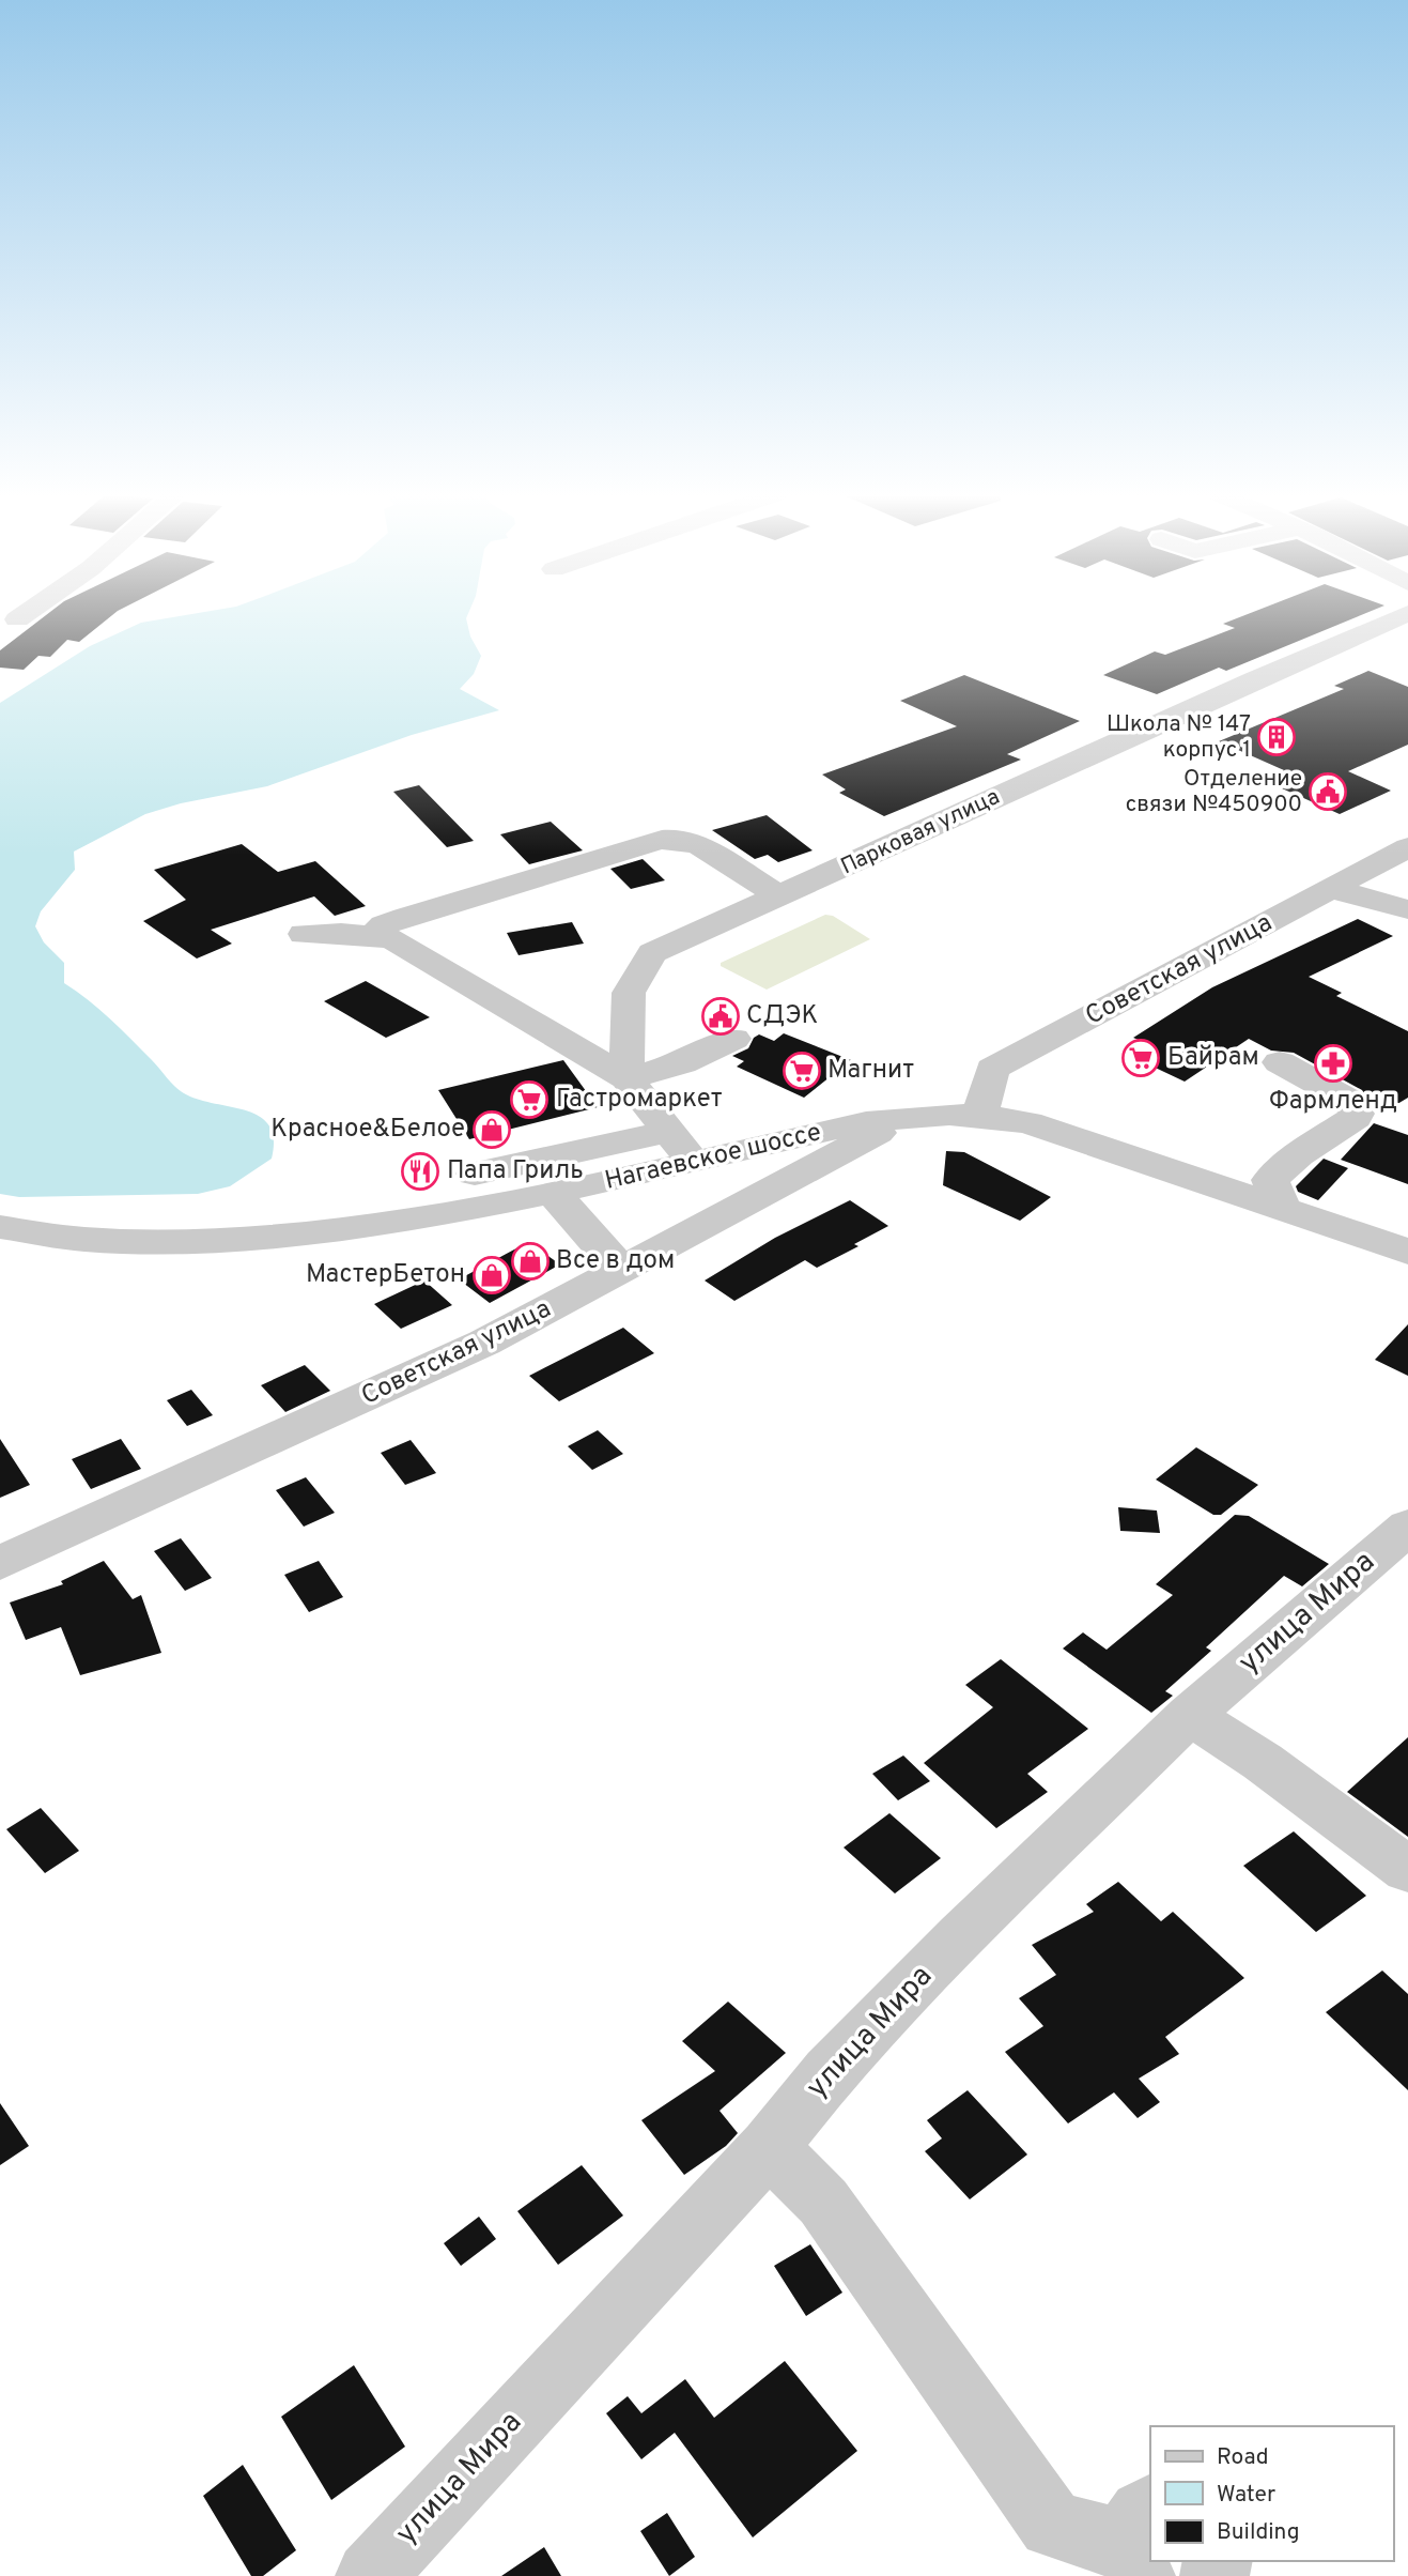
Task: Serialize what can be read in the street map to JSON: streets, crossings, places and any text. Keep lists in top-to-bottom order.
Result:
{
  "streets": {
    "street": [
      "Парковая улица",
      "Советская улица",
      "Нагаевское шоссе",
      "улица Мира"
    ]
  },
  "crossings": [
    ["Советская улица", "Нагаевское шоссе"]
  ],
  "places": {
    "building": ["Школа № 147 корпус 1"],
    "public building": ["Отделение связи №450900", "СДЭК"],
    "supermarket": ["Байрам", "Магнит", "Гастромаркет"],
    "pharmacy": ["Фармленд"],
    "shop": ["Красное&Белое", "Все в дом", "МастерБетон"],
    "restaurant": ["Папа Гриль"]
  },
  "legend": ["Road", "Water", "Building"]
}
